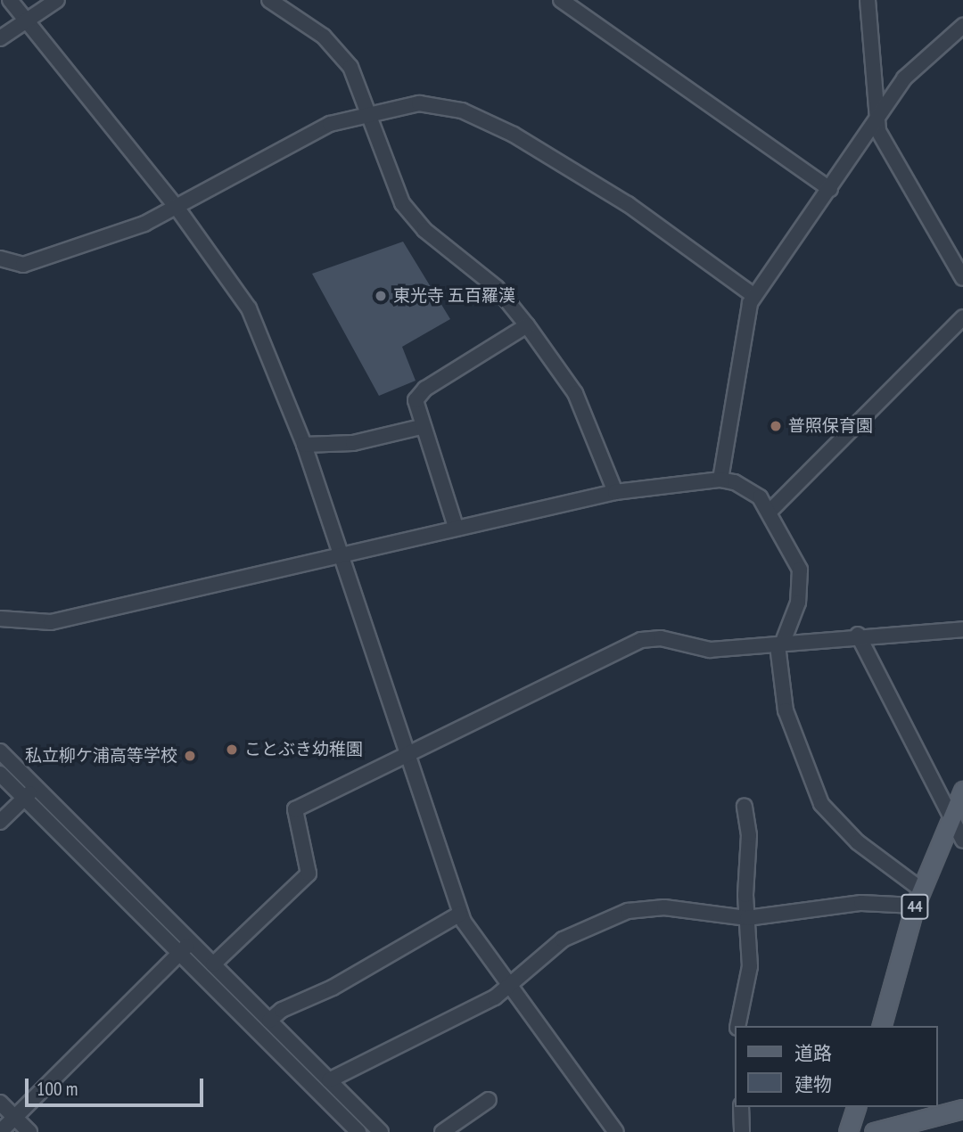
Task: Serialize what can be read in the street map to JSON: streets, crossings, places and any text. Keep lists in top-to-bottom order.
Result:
{
  "streets": {
    "main road": ["44"]
  },
  "places": [
    "東光寺 五百羅漢",
    "普照保育園",
    "ことぶき幼稚園",
    "私立柳ケ浦高等学校"
  ],
  "legend": ["道路", "建物"],
  "scale_bar": "100 m"
}
